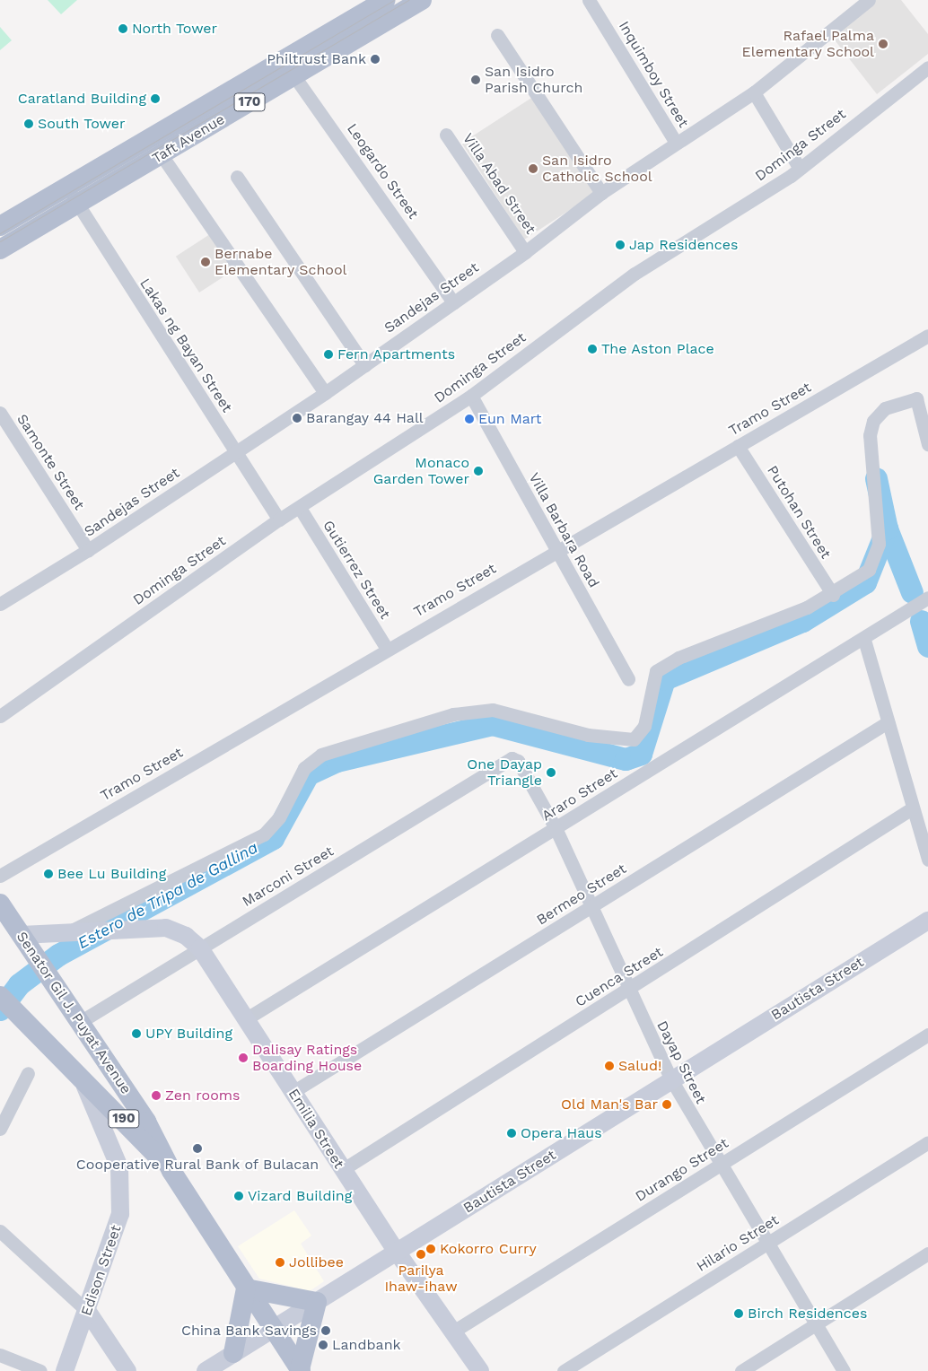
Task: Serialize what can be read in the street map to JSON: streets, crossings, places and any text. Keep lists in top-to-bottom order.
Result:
{
  "streets": {
    "main road": [
      "170",
      "Taft Avenue",
      "Senator Gil J. Puyat Avenue",
      "190"
    ],
    "street": [
      "Inquimboy Street",
      "Dominga Street",
      "Leogardo Street",
      "Villa Abad Street",
      "Sandejas Street",
      "Lakas ng Bayan Street",
      "Tramo Street",
      "Samonte Street",
      "Putohan Street",
      "Villa Barbara Road",
      "Gutierrez Street",
      "Araro Street",
      "Marconi Street",
      "Bermeo Street",
      "Cuenca Street",
      "Bautista Street",
      "Dayap Street",
      "Emilia Street",
      "Durango Street",
      "Hilario Street",
      "Edison Street"
    ]
  },
  "crossings": [
    ["Inquimboy Street", "Sandejas Street"],
    ["Taft Avenue", "Leogardo Street"],
    ["Taft Avenue", "Lakas ng Bayan Street"],
    ["Dominga Street", "Lakas ng Bayan Street"],
    ["Dominga Street", "Villa Barbara Road"],
    ["Dominga Street", "Gutierrez Street"],
    ["Leogardo Street", "Sandejas Street"],
    ["Villa Abad Street", "Sandejas Street"],
    ["Sandejas Street", "Lakas ng Bayan Street"],
    ["Sandejas Street", "Samonte Street"],
    ["Tramo Street", "Putohan Street"],
    ["Tramo Street", "Villa Barbara Road"],
    ["Tramo Street", "Gutierrez Street"],
    ["Araro Street", "Dayap Street"],
    ["Araro Street", "Emilia Street"],
    ["Marconi Street", "Senator Gil J. Puyat Avenue"],
    ["Marconi Street", "Dayap Street"],
    ["Marconi Street", "Emilia Street"],
    ["Bermeo Street", "Dayap Street"],
    ["Bermeo Street", "Emilia Street"],
    ["Cuenca Street", "Dayap Street"],
    ["Cuenca Street", "Emilia Street"],
    ["Bautista Street", "Senator Gil J. Puyat Avenue"],
    ["Bautista Street", "Dayap Street"],
    ["Bautista Street", "Emilia Street"],
    ["Senator Gil J. Puyat Avenue", "Emilia Street"],
    ["Senator Gil J. Puyat Avenue", "Edison Street"],
    ["Dayap Street", "Durango Street"],
    ["Dayap Street", "Hilario Street"],
    ["Emilia Street", "Durango Street"]
  ],
  "water": ["Estero de Tripa de Gallina"],
  "places": [
    "North Tower",
    "Rafael Palma Elementary School",
    "Philtrust Bank",
    "San Isidro Parish Church",
    "Caratland Building",
    "South Tower",
    "San Isidro Catholic School",
    "Jap Residences",
    "Bernabe Elementary School",
    "The Aston Place",
    "Fern Apartments",
    "Barangay 44 Hall",
    "Eun Mart",
    "Monaco Garden Tower",
    "One Dayap Triangle",
    "Bee Lu Building",
    "UPY Building",
    "Dalisay Ratings Boarding House",
    "Salud!",
    "Zen rooms",
    "Old Man's Bar",
    "Opera Haus",
    "Cooperative Rural Bank of Bulacan",
    "Vizard Building",
    "Kokorro Curry",
    "Parilya Ihaw-ihaw",
    "Jollibee",
    "Birch Residences",
    "China Bank Savings",
    "Landbank"
  ]
}
